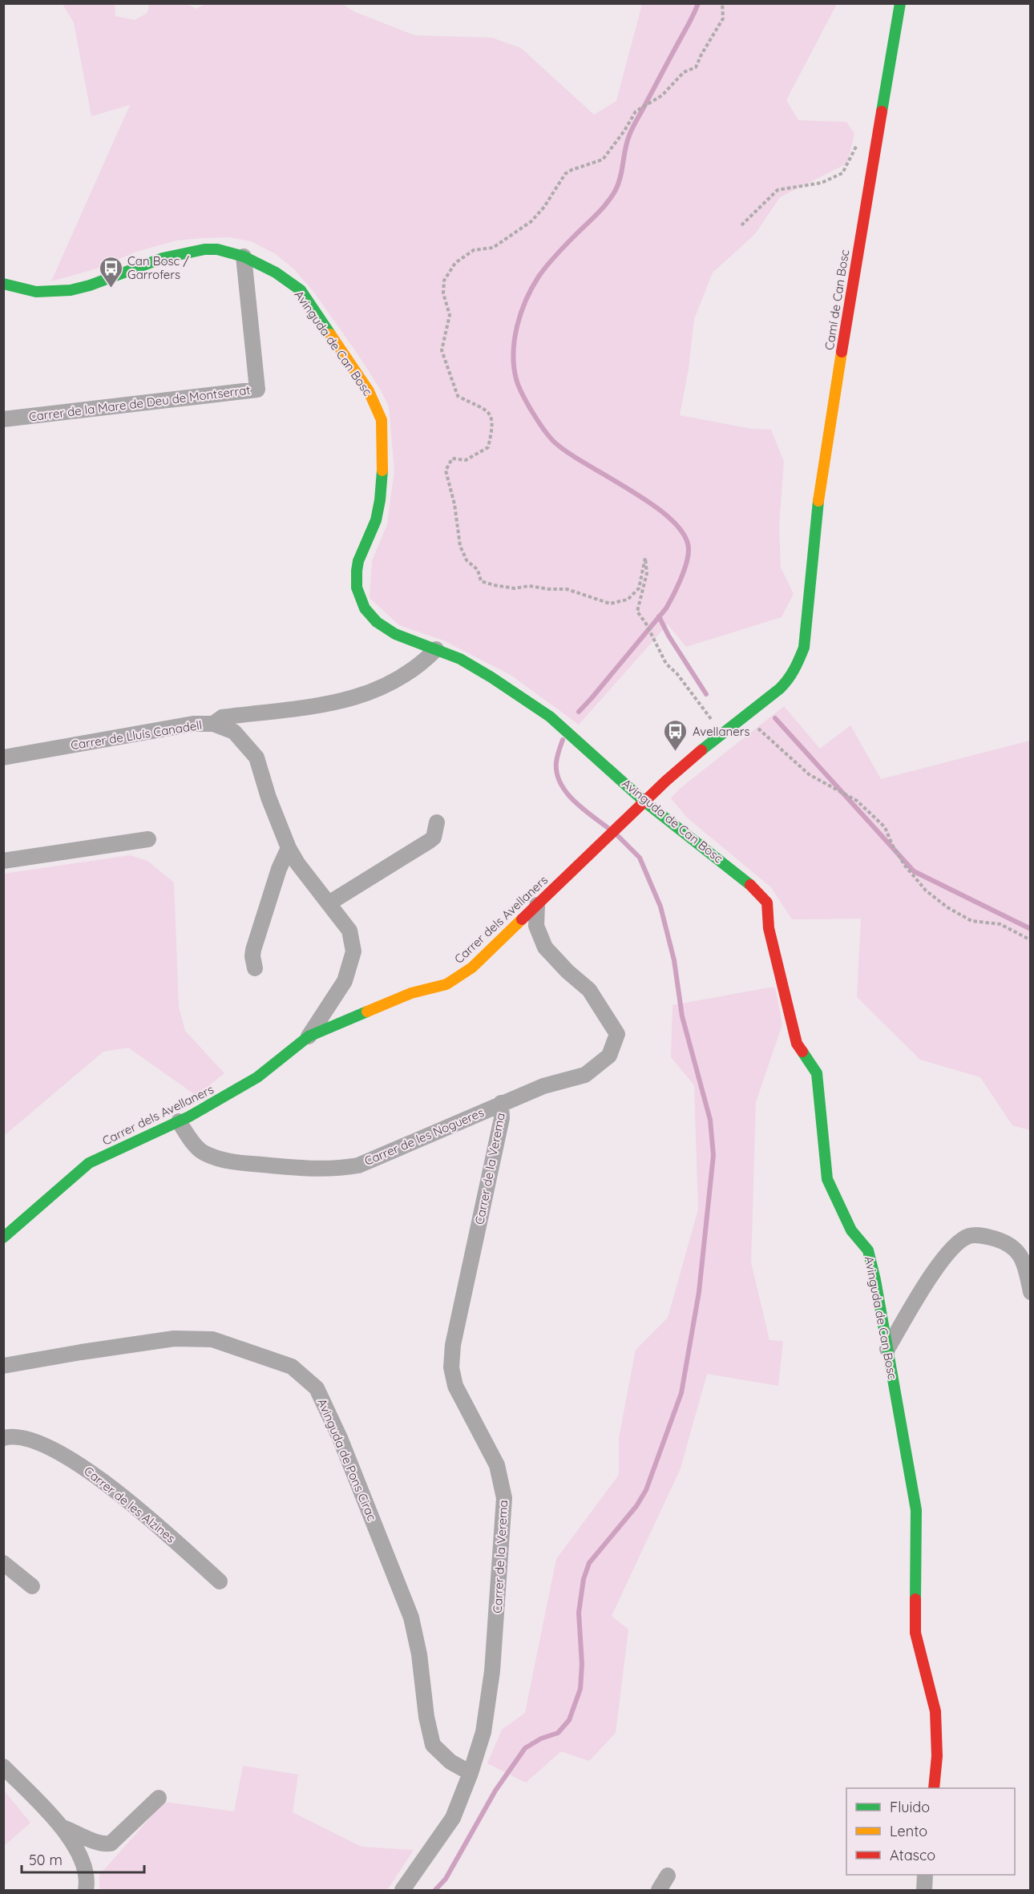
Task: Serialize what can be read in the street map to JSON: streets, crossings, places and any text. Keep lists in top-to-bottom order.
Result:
{
  "streets": {
    "street": [
      "Camí de Can Bosc",
      "Avinguda de Can Bosc",
      "Carrer de la Mare de Deu de Montserrat",
      "Carrer de Lluís Canadell",
      "Carrer dels Avellaners",
      "Carrer de les Nogueres",
      "Carrer de la Verema",
      "Avinguda de Pons Cirac",
      "Carrer de les Alzines"
    ]
  },
  "crossings": [
    ["Camí de Can Bosc", "Carrer dels Avellaners"],
    ["Avinguda de Can Bosc", "Carrer de la Mare de Deu de Montserrat"],
    ["Avinguda de Can Bosc", "Carrer dels Avellaners"],
    ["Carrer de Lluís Canadell", "Carrer dels Avellaners"],
    ["Carrer dels Avellaners", "Carrer de les Nogueres"],
    ["Carrer de les Nogueres", "Carrer de la Verema"],
    ["Carrer de la Verema", "Avinguda de Pons Cirac"]
  ],
  "places": {
    "bus stop": ["Can Bosc / Garrofers", "Avellaners"]
  },
  "legend": ["Fluido", "Lento", "Atasco"],
  "scale_bar": "50 m"
}
